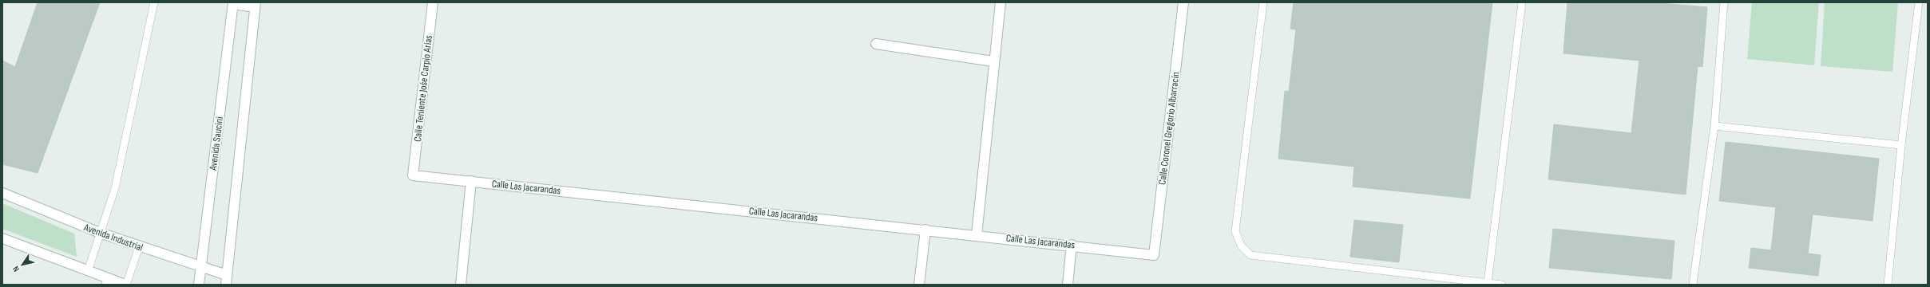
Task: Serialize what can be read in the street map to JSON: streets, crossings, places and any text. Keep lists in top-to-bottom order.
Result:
{
  "streets": {
    "street": [
      "Calle Teniente Jośe Carpio Arias",
      "Calle Coronel Gregorio Albarracín",
      "Avenida Saucini",
      "Calle Las Jacarandas",
      "Avenida Industrial"
    ]
  },
  "crossings": [
    ["Calle Teniente Jośe Carpio Arias", "Calle Las Jacarandas"],
    ["Calle Coronel Gregorio Albarracín", "Calle Las Jacarandas"],
    ["Avenida Saucini", "Avenida Industrial"]
  ],
  "north": "bottom left"
}
